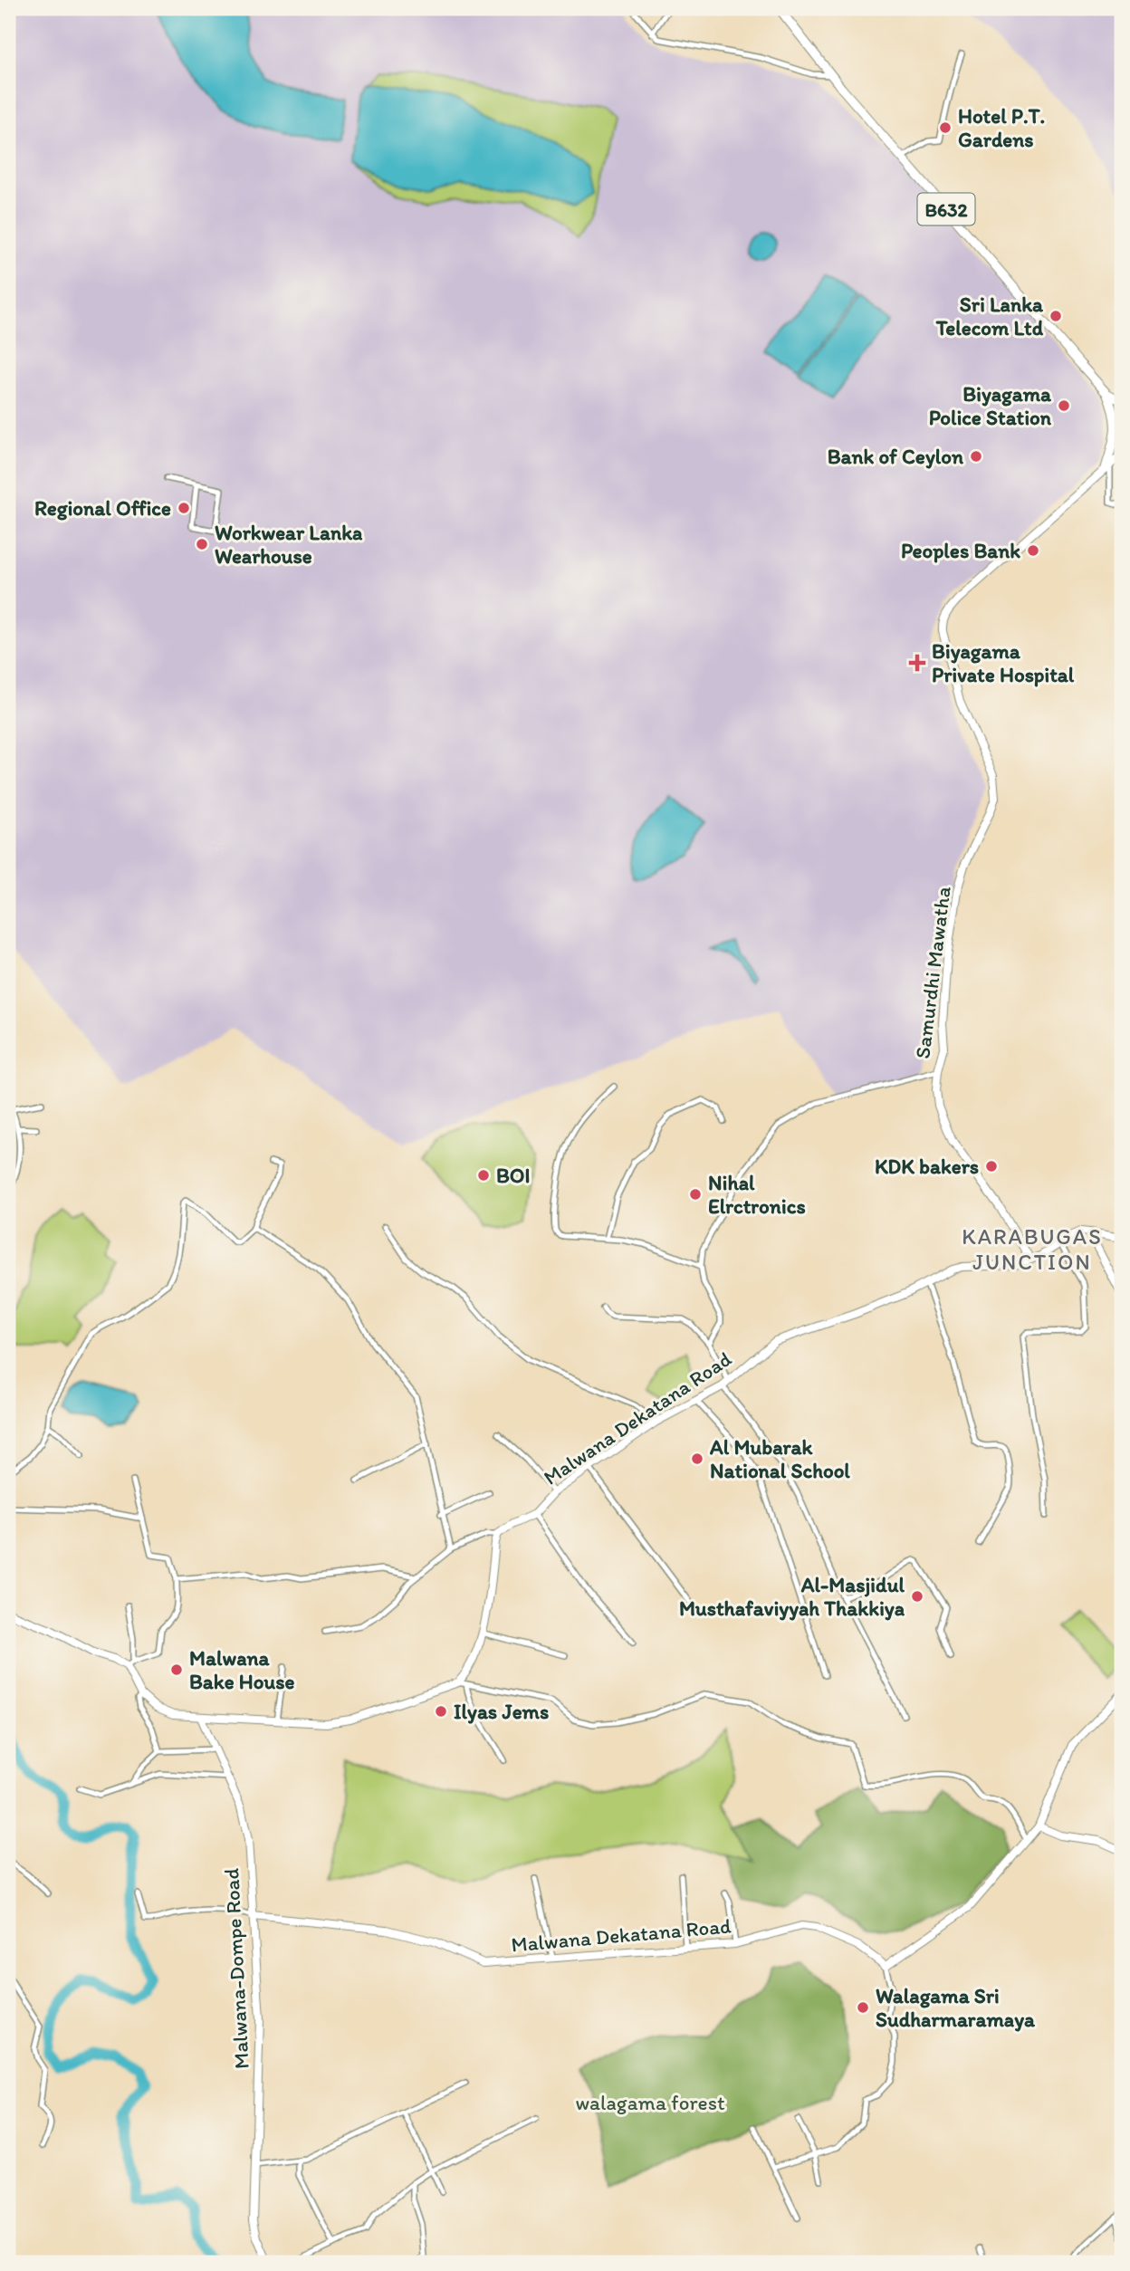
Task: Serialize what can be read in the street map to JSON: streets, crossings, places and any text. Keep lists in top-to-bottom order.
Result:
{
  "streets": {
    "main road": [
      "B632",
      "Samurdhi Mawatha",
      "Malwana Dekatana Road",
      "Malwana-Dompe Road"
    ]
  },
  "crossings": [
    ["B632", "Samurdhi Mawatha"],
    ["Samurdhi Mawatha", "Malwana Dekatana Road"],
    ["Malwana Dekatana Road", "Malwana-Dompe Road"]
  ],
  "districts": ["KARABUGAS JUNCTION"],
  "parks": ["walagama forest"],
  "places": {
    "other": [
      "Hotel P.T. Gardens",
      "Sri Lanka Telecom Ltd",
      "Biyagama Police Station",
      "Bank of Ceylon",
      "Regional Office",
      "Workwear Lanka Wearhouse",
      "Peoples Bank",
      "KDK bakers",
      "BOI",
      "Nihal Elrctronics",
      "Al Mubarak National School",
      "Al-Masjidul Musthafaviyyah Thakkiya",
      "Malwana Bake House",
      "Ilyas Jems",
      "Walagama Sri Sudharmaramaya"
    ],
    "health": ["Biyagama Private Hospital"]
  }
}
